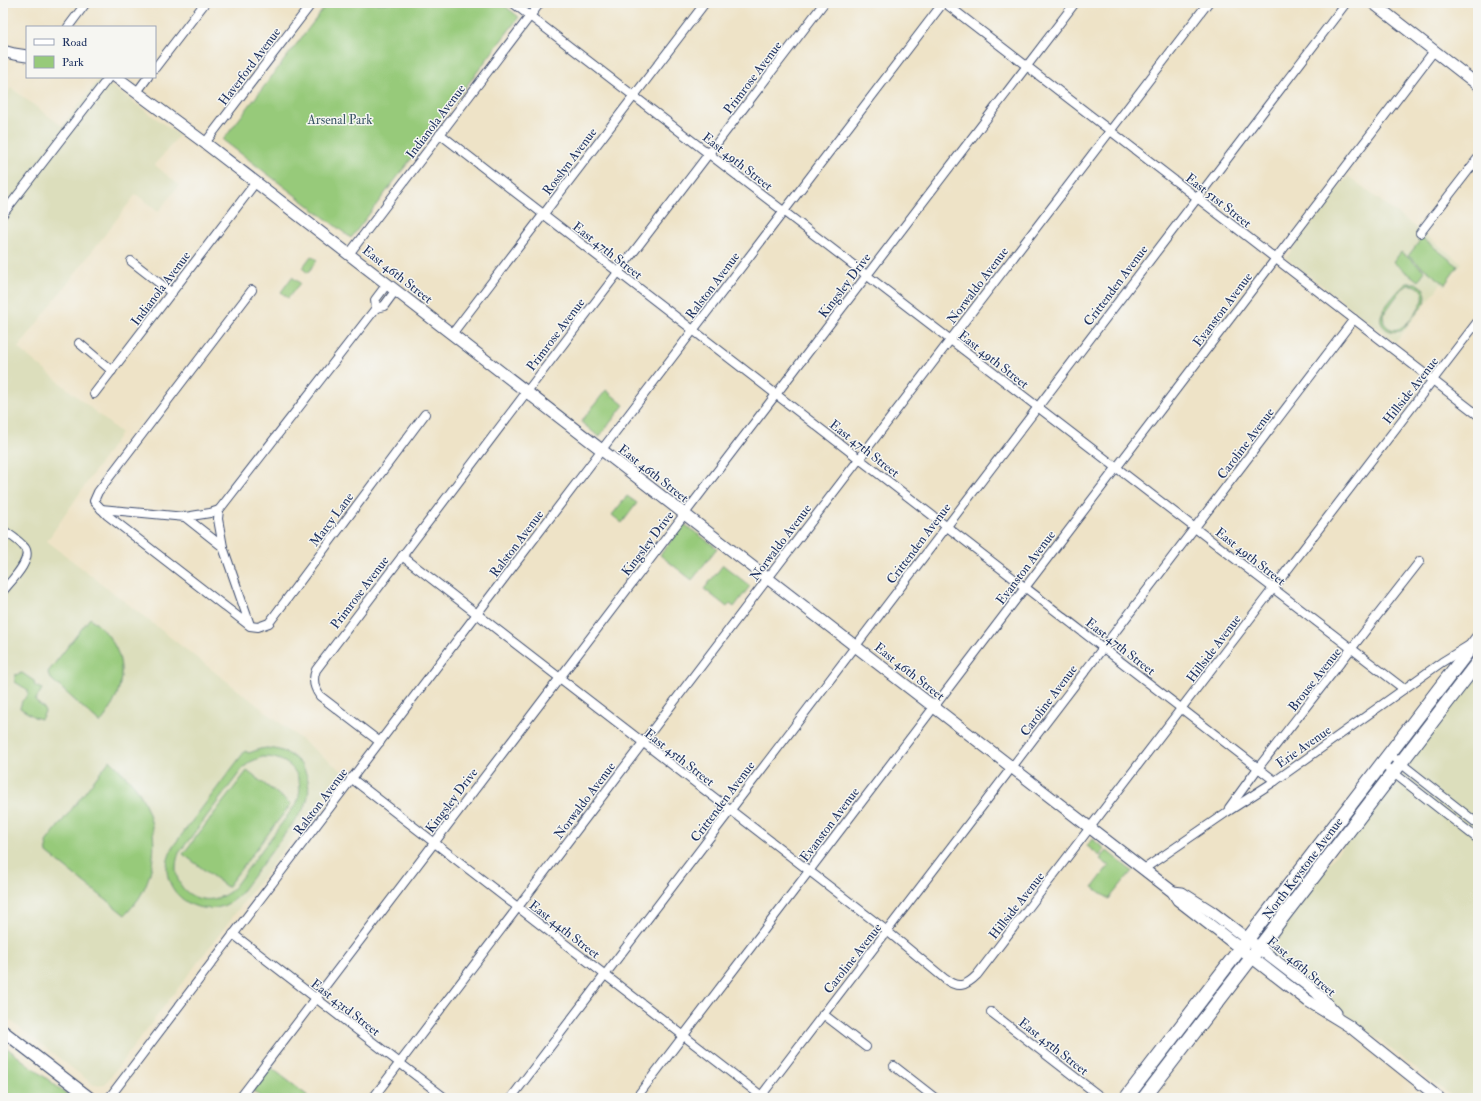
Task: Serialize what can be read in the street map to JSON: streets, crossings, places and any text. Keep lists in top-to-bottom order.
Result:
{
  "streets": {
    "main road": ["East 46th Street", "North Keystone Avenue"],
    "street": [
      "Haverford Avenue",
      "Primrose Avenue",
      "Indianola Avenue",
      "Rosslyn Avenue",
      "East 49th Street",
      "East 51st Street",
      "East 47th Street",
      "Ralston Avenue",
      "Kingsley Drive",
      "Norwaldo Avenue",
      "Crittenden Avenue",
      "Evanston Avenue",
      "Hillside Avenue",
      "Caroline Avenue",
      "Marcy Lane",
      "Brouse Avenue",
      "Erie Avenue",
      "East 45th Street",
      "East 44th Street",
      "East 43rd Street"
    ]
  },
  "crossings": [
    ["Haverford Avenue", "East 46th Street"],
    ["Primrose Avenue", "East 49th Street"],
    ["Primrose Avenue", "East 47th Street"],
    ["Primrose Avenue", "East 46th Street"],
    ["Primrose Avenue", "Ralston Avenue"],
    ["Primrose Avenue", "East 45th Street"],
    ["Indianola Avenue", "East 49th Street"],
    ["Indianola Avenue", "East 47th Street"],
    ["Indianola Avenue", "East 46th Street"],
    ["Rosslyn Avenue", "East 49th Street"],
    ["Rosslyn Avenue", "East 47th Street"],
    ["Rosslyn Avenue", "East 46th Street"],
    ["East 49th Street", "Ralston Avenue"],
    ["East 49th Street", "Kingsley Drive"],
    ["East 49th Street", "Norwaldo Avenue"],
    ["East 49th Street", "Crittenden Avenue"],
    ["East 49th Street", "Evanston Avenue"],
    ["East 49th Street", "Hillside Avenue"],
    ["East 49th Street", "Caroline Avenue"],
    ["East 49th Street", "Brouse Avenue"],
    ["East 49th Street", "Erie Avenue"],
    ["East 51st Street", "Ralston Avenue"],
    ["East 51st Street", "Kingsley Drive"],
    ["East 51st Street", "Norwaldo Avenue"],
    ["East 51st Street", "Crittenden Avenue"],
    ["East 51st Street", "Evanston Avenue"],
    ["East 51st Street", "Hillside Avenue"],
    ["East 51st Street", "Caroline Avenue"],
    ["East 47th Street", "Ralston Avenue"],
    ["East 47th Street", "Kingsley Drive"],
    ["East 47th Street", "Norwaldo Avenue"],
    ["East 47th Street", "Crittenden Avenue"],
    ["East 47th Street", "Evanston Avenue"],
    ["East 47th Street", "Hillside Avenue"],
    ["East 47th Street", "Caroline Avenue"],
    ["East 47th Street", "Brouse Avenue"],
    ["East 47th Street", "Erie Avenue"],
    ["East 46th Street", "Ralston Avenue"],
    ["East 46th Street", "Kingsley Drive"],
    ["East 46th Street", "Norwaldo Avenue"],
    ["East 46th Street", "Crittenden Avenue"],
    ["East 46th Street", "Evanston Avenue"],
    ["East 46th Street", "Hillside Avenue"],
    ["East 46th Street", "Caroline Avenue"],
    ["East 46th Street", "Erie Avenue"],
    ["East 46th Street", "North Keystone Avenue"],
    ["Ralston Avenue", "East 45th Street"],
    ["Ralston Avenue", "East 44th Street"],
    ["Ralston Avenue", "East 43rd Street"],
    ["Kingsley Drive", "East 45th Street"],
    ["Kingsley Drive", "East 44th Street"],
    ["Kingsley Drive", "East 43rd Street"],
    ["Norwaldo Avenue", "East 45th Street"],
    ["Norwaldo Avenue", "East 44th Street"],
    ["Norwaldo Avenue", "East 43rd Street"],
    ["Crittenden Avenue", "East 45th Street"],
    ["Crittenden Avenue", "East 44th Street"],
    ["Evanston Avenue", "East 45th Street"],
    ["Evanston Avenue", "East 44th Street"],
    ["Hillside Avenue", "East 45th Street"],
    ["Caroline Avenue", "East 45th Street"],
    ["Caroline Avenue", "East 44th Street"],
    ["Brouse Avenue", "Erie Avenue"],
    ["Erie Avenue", "North Keystone Avenue"]
  ],
  "parks": ["Arsenal Park"],
  "legend": ["Road", "Park"]
}
